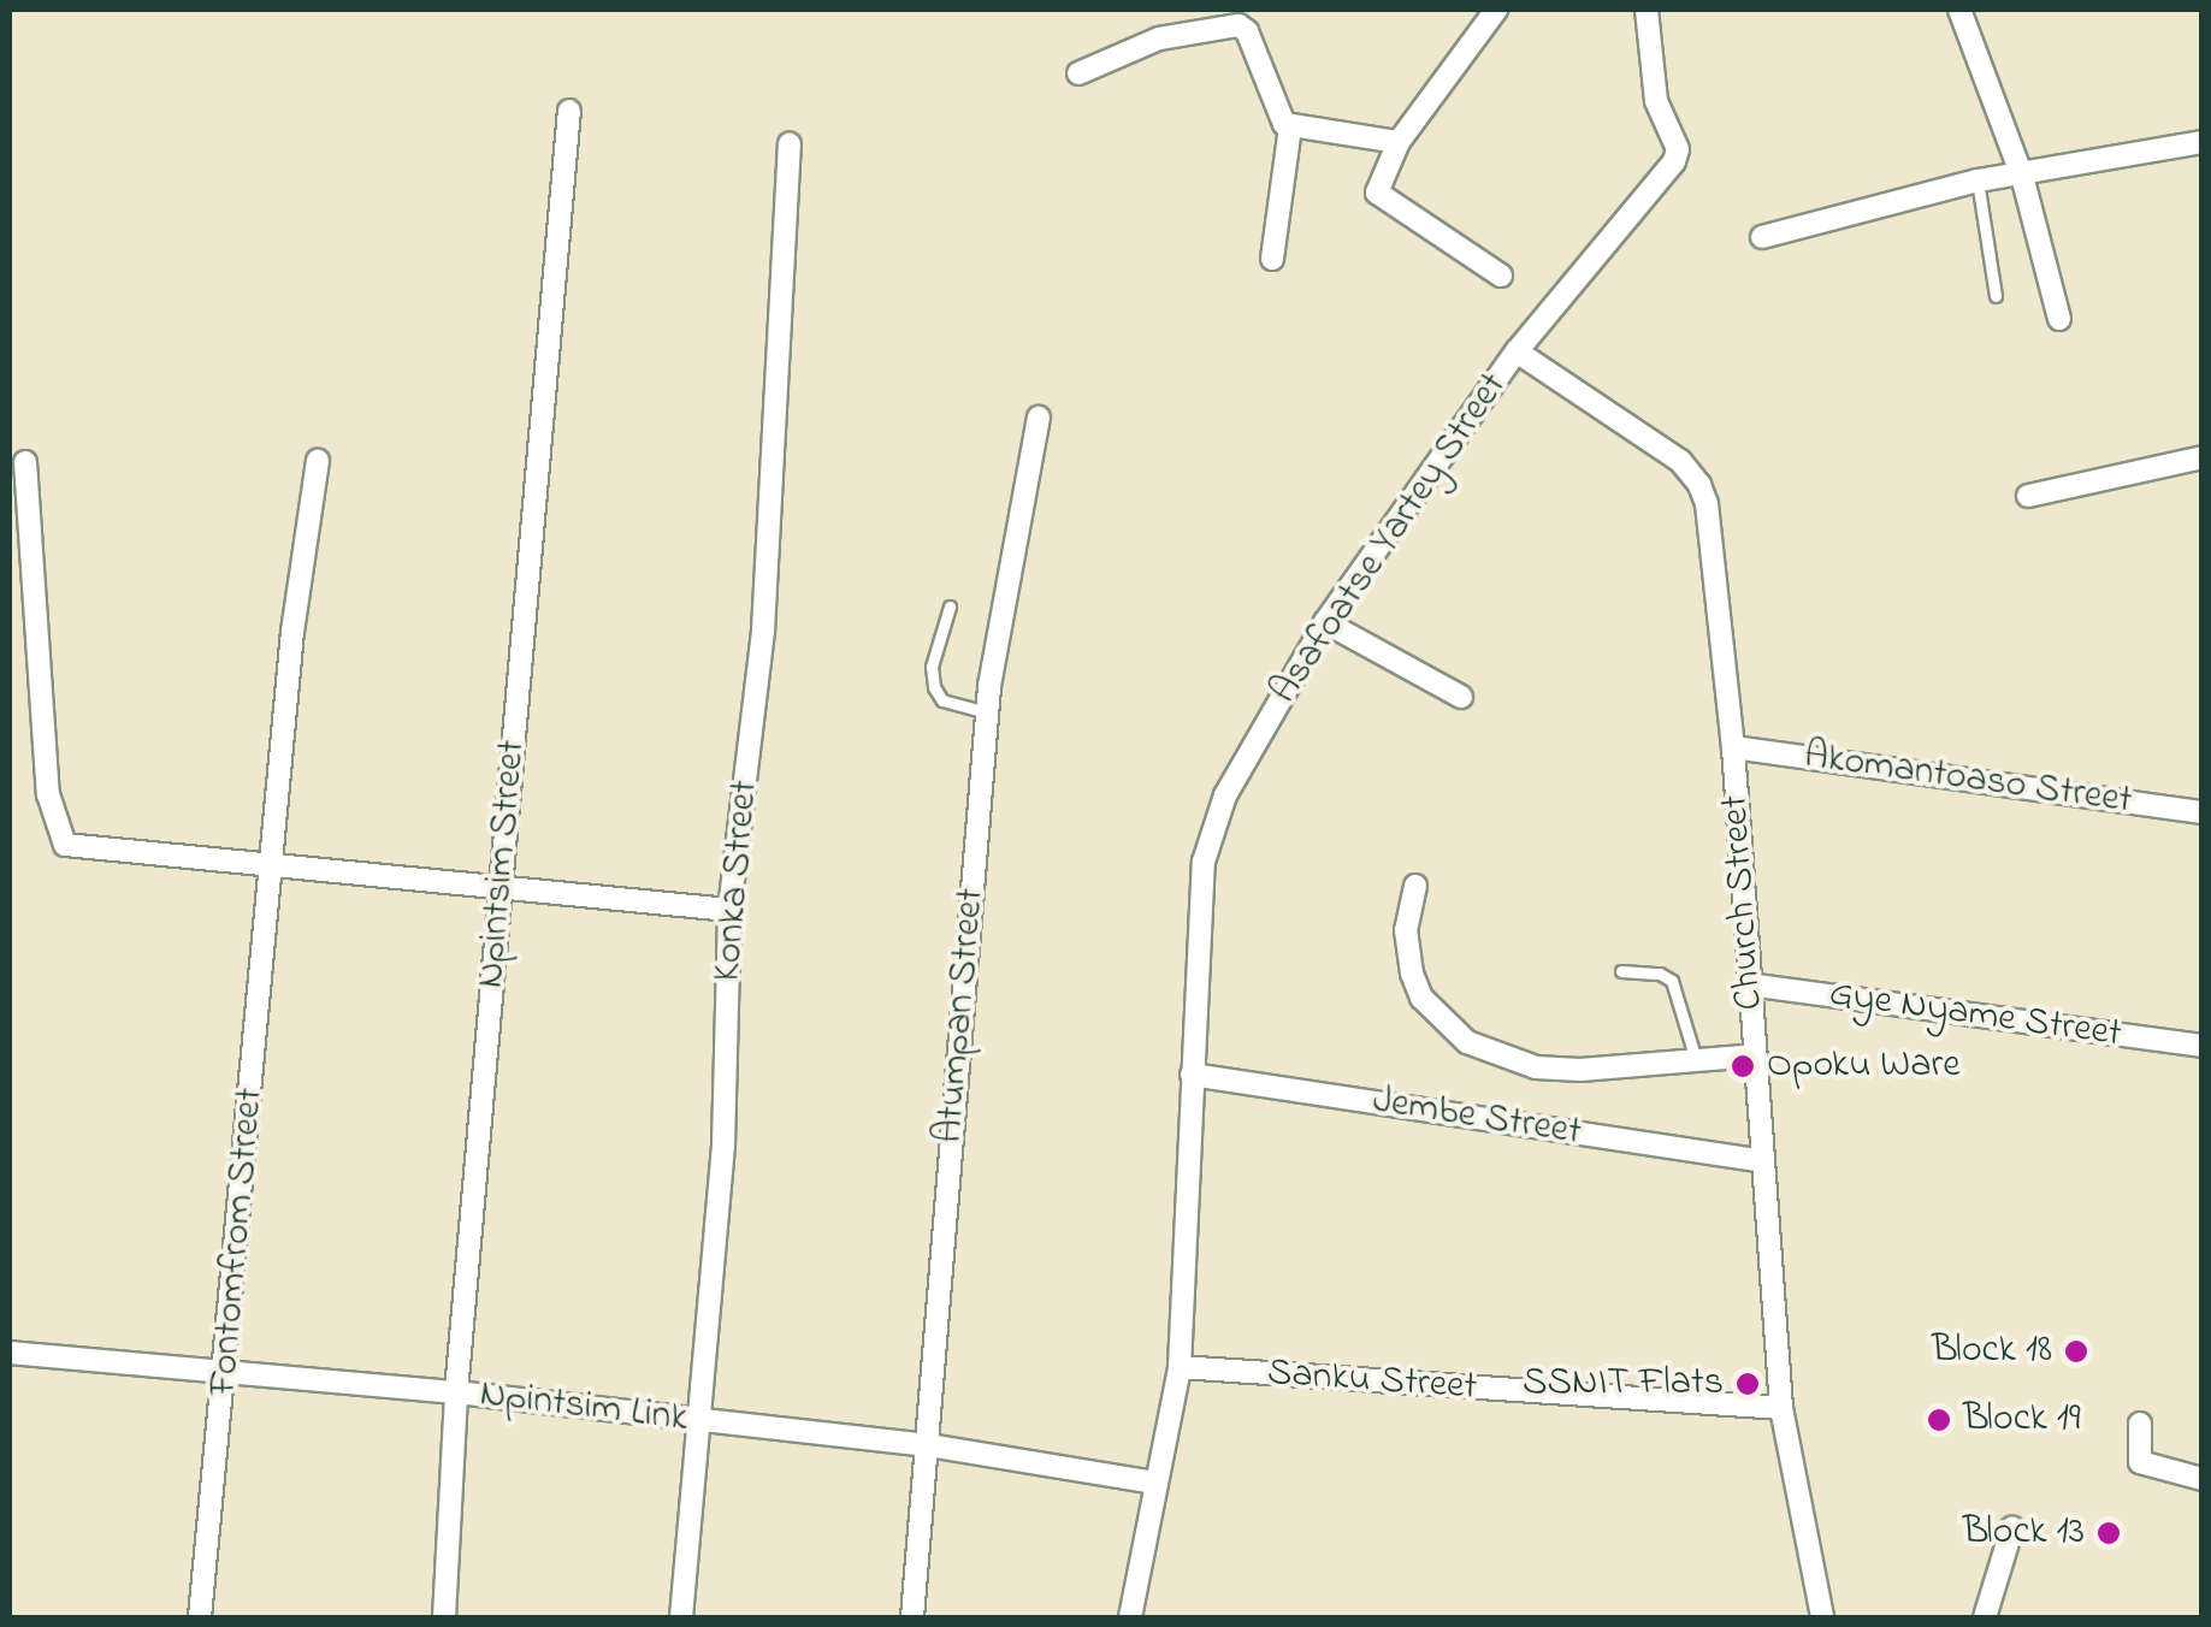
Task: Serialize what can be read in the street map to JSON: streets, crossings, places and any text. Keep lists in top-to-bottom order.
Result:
{
  "streets": {
    "street": [
      "Asafoatse Yartey Street",
      "Akomantoaso Street",
      "Npintsim Street",
      "Konka Street",
      "Church Street",
      "Atumpan Street",
      "Gye Nyame Street",
      "Jembe Street",
      "Fontomfrom Street",
      "Sanku Street",
      "Npintsim Link"
    ]
  },
  "crossings": [
    ["Asafoatse Yartey Street", "Church Street"],
    ["Asafoatse Yartey Street", "Jembe Street"],
    ["Asafoatse Yartey Street", "Sanku Street"],
    ["Asafoatse Yartey Street", "Npintsim Link"],
    ["Akomantoaso Street", "Church Street"],
    ["Npintsim Street", "Npintsim Link"],
    ["Konka Street", "Npintsim Link"],
    ["Church Street", "Gye Nyame Street"],
    ["Church Street", "Jembe Street"],
    ["Church Street", "Sanku Street"],
    ["Atumpan Street", "Npintsim Link"],
    ["Fontomfrom Street", "Npintsim Link"]
  ],
  "places": [
    "Opoku Ware",
    "Block 18",
    "SSNIT Flats",
    "Block 19",
    "Block 13"
  ]
}
